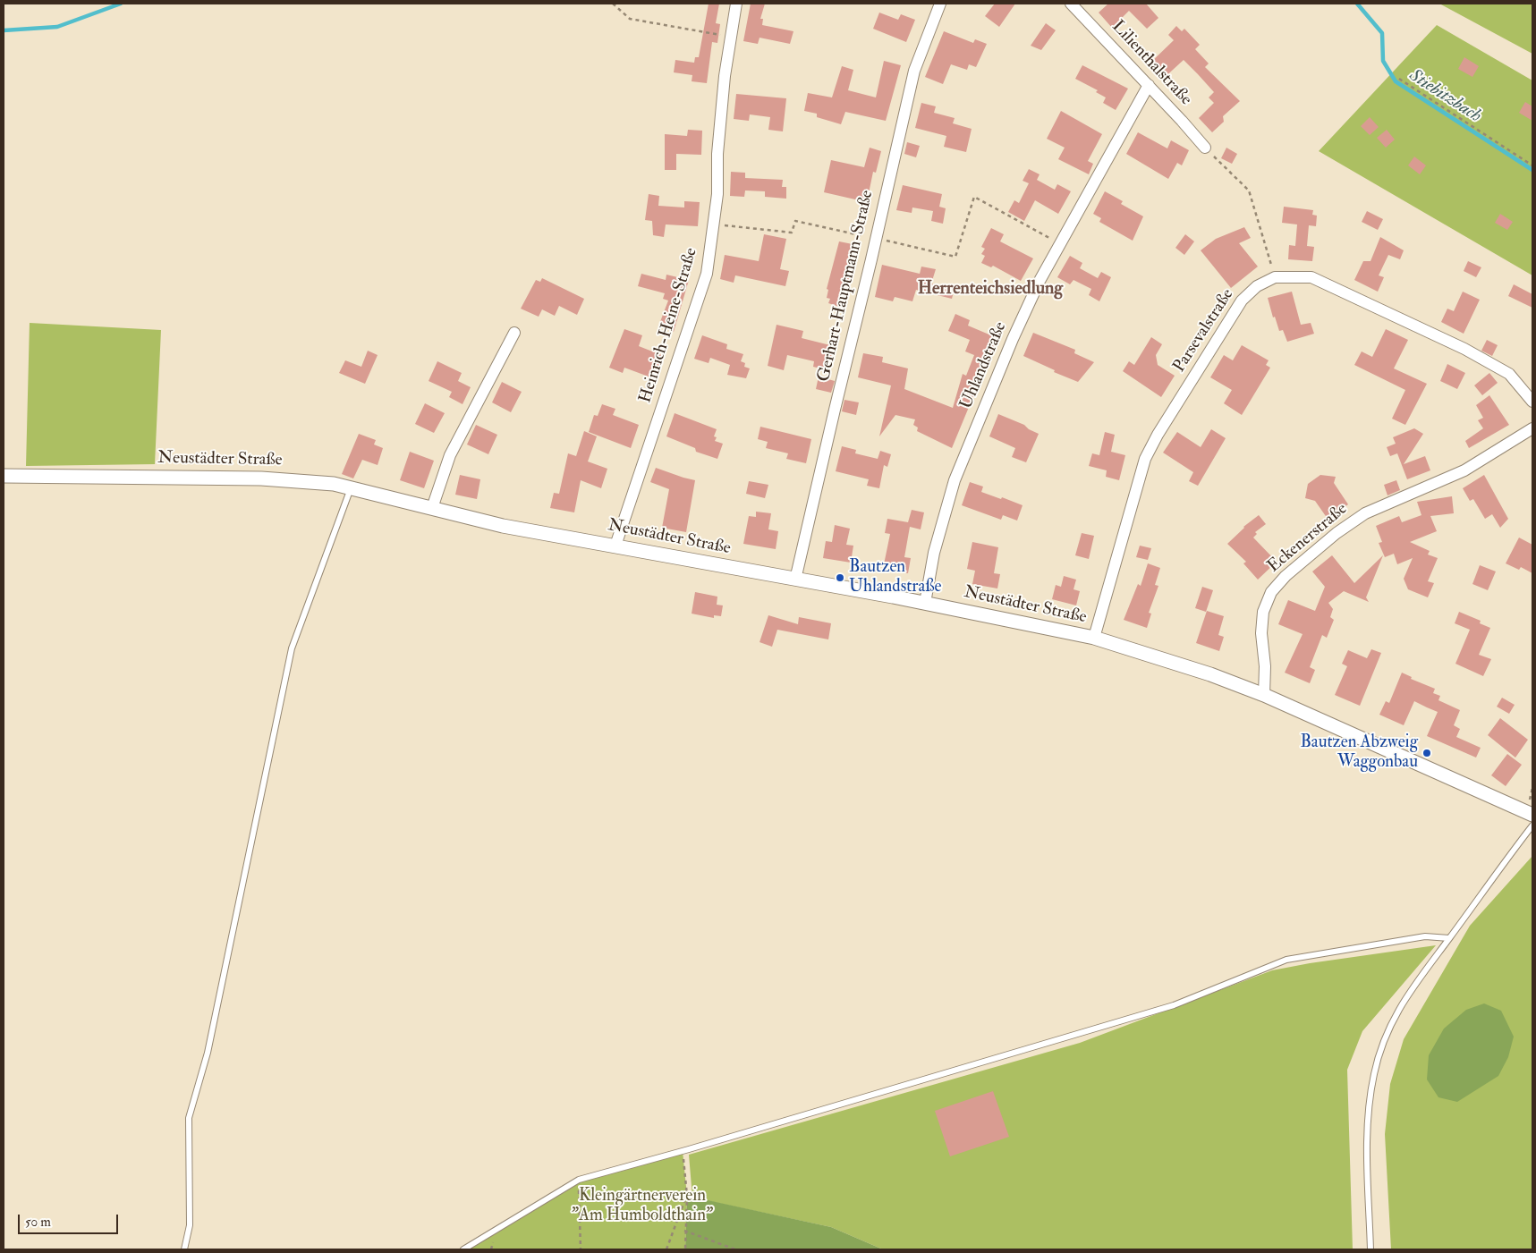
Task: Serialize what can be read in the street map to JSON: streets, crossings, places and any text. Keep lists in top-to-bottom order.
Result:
{
  "streets": {
    "street": [
      "Lilienthalstraße",
      "Gerhart-Hauptmann-Straße",
      "Heinrich-Heine-Straße",
      "Parsevalstraße",
      "Uhlandstraße",
      "Neustädter Straße",
      "Eckenerstraße"
    ]
  },
  "crossings": [
    ["Lilienthalstraße", "Uhlandstraße"],
    ["Gerhart-Hauptmann-Straße", "Neustädter Straße"],
    ["Heinrich-Heine-Straße", "Neustädter Straße"],
    ["Parsevalstraße", "Neustädter Straße"],
    ["Uhlandstraße", "Neustädter Straße"],
    ["Neustädter Straße", "Eckenerstraße"]
  ],
  "districts": ["Herrenteichsiedlung"],
  "water": ["Stiebitzbach"],
  "parks": ["Kleingärtnerverein \"Am Humboldthain\""],
  "places": ["Bautzen Uhlandstraße", "Bautzen Abzweig Waggonbau"],
  "scale_bar": "50 m"
}
